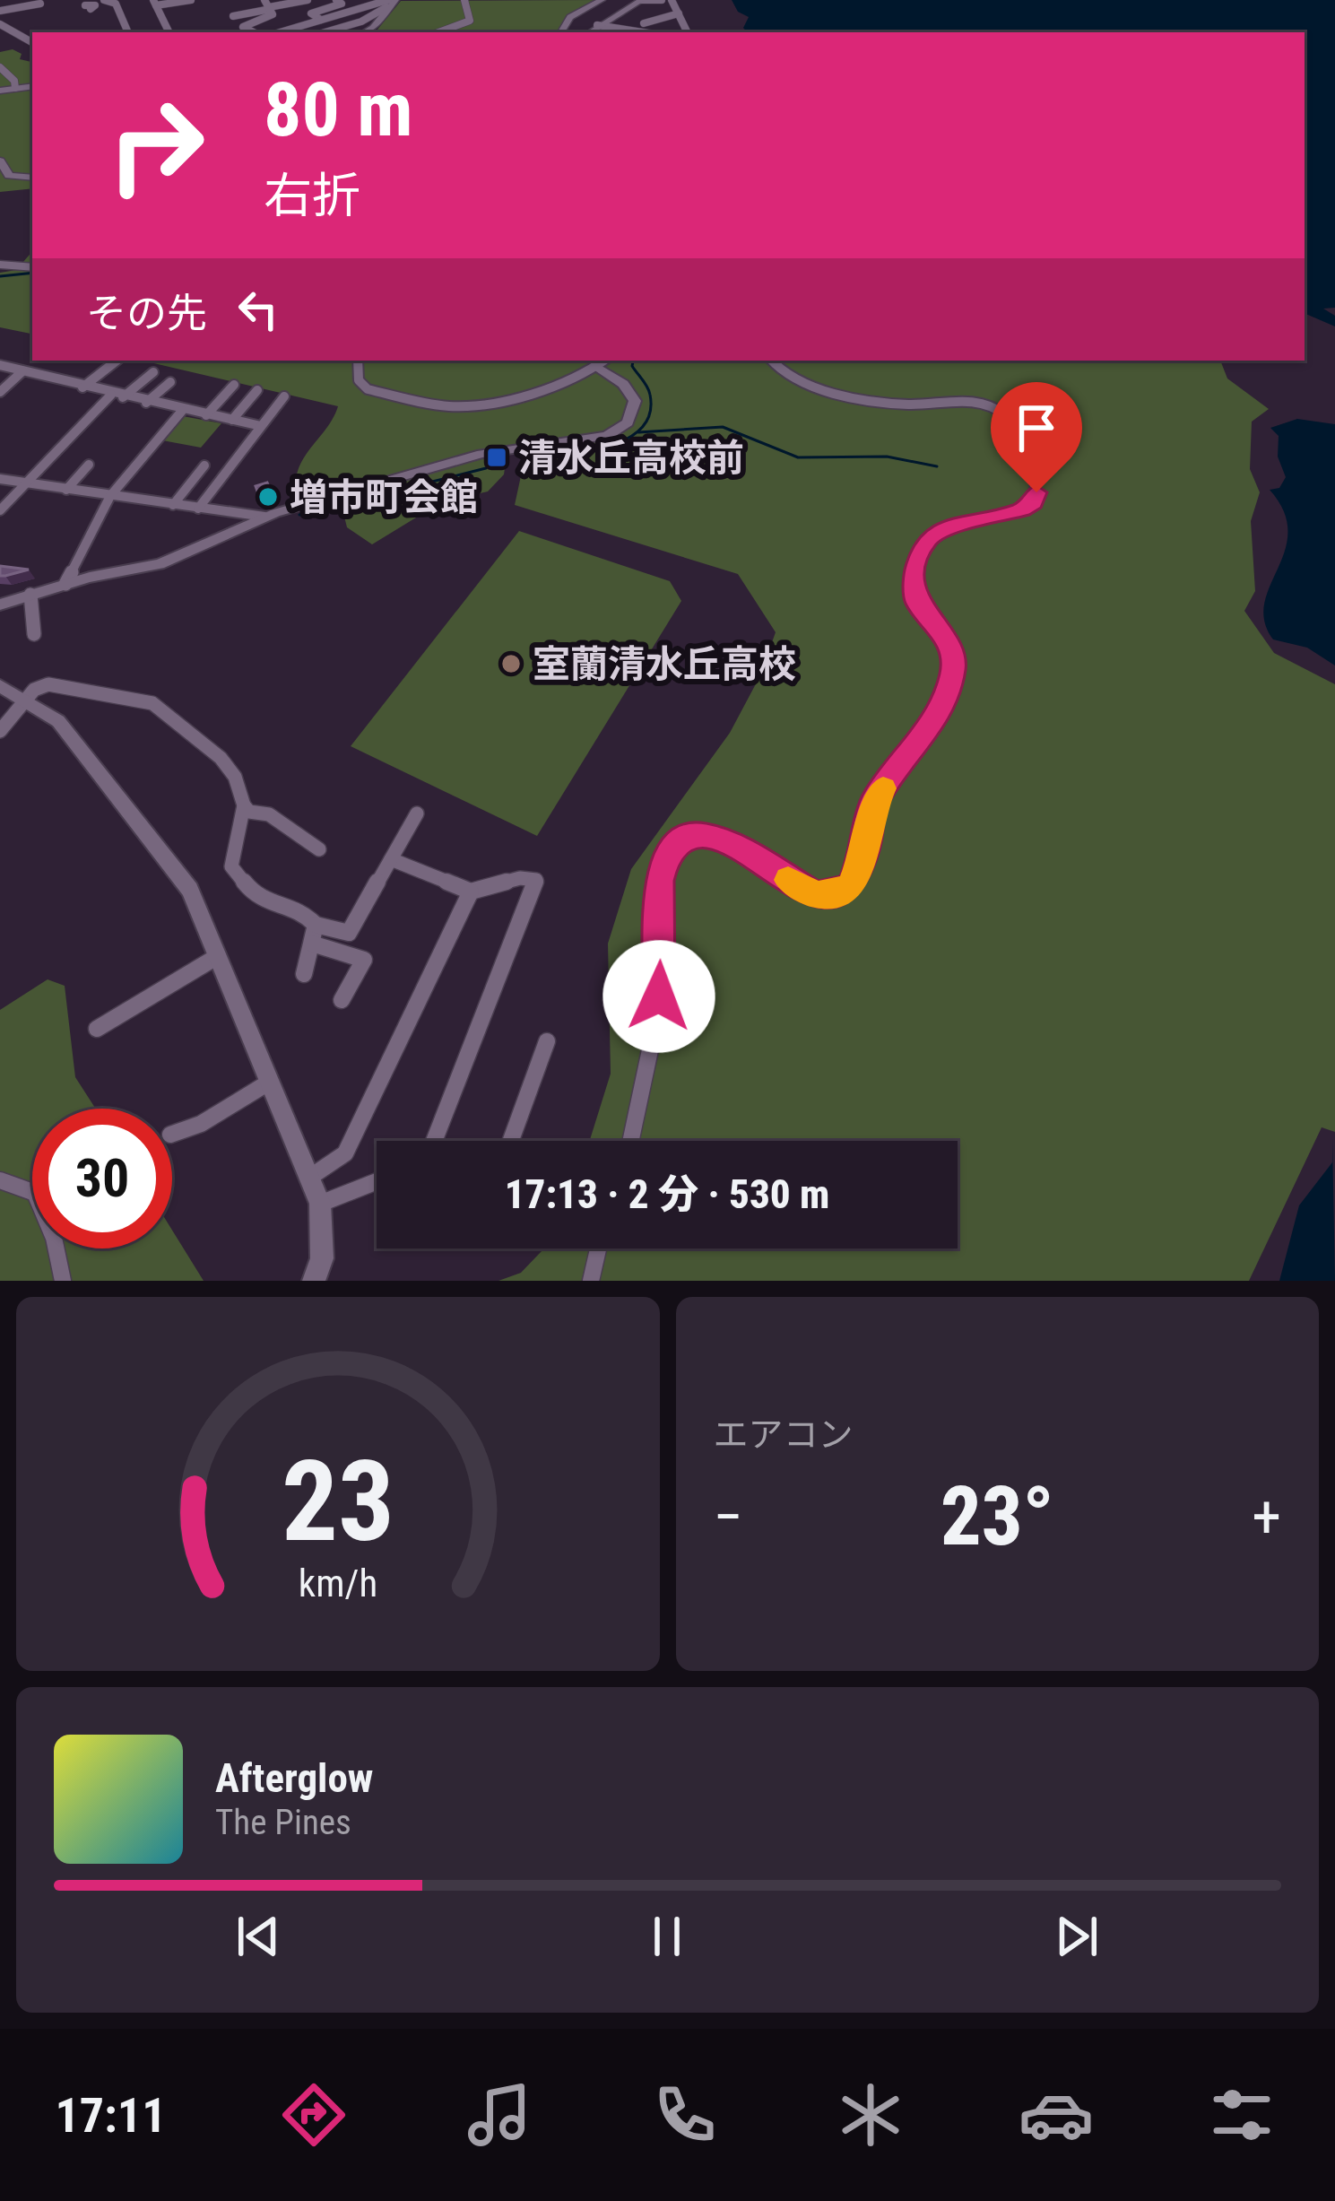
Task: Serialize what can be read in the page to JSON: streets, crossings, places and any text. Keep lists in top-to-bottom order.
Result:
{
  "places": {
    "transit": ["清水丘高校前"],
    "other": ["増市町会館", "室蘭清水丘高校"]
  },
  "page": {
    "turn": ["80 m", "右折"],
    "then": "その先",
    "limit": "30",
    "trip": "17:13 · 2 分 · 530 m",
    "tile": "エアコン",
    "heat": ["−", "23°", "+"],
    "song": ["Afterglow", "The Pines"],
    "tabs": "17:11",
    "gauge": ["23", "km/h"]
  }
}
